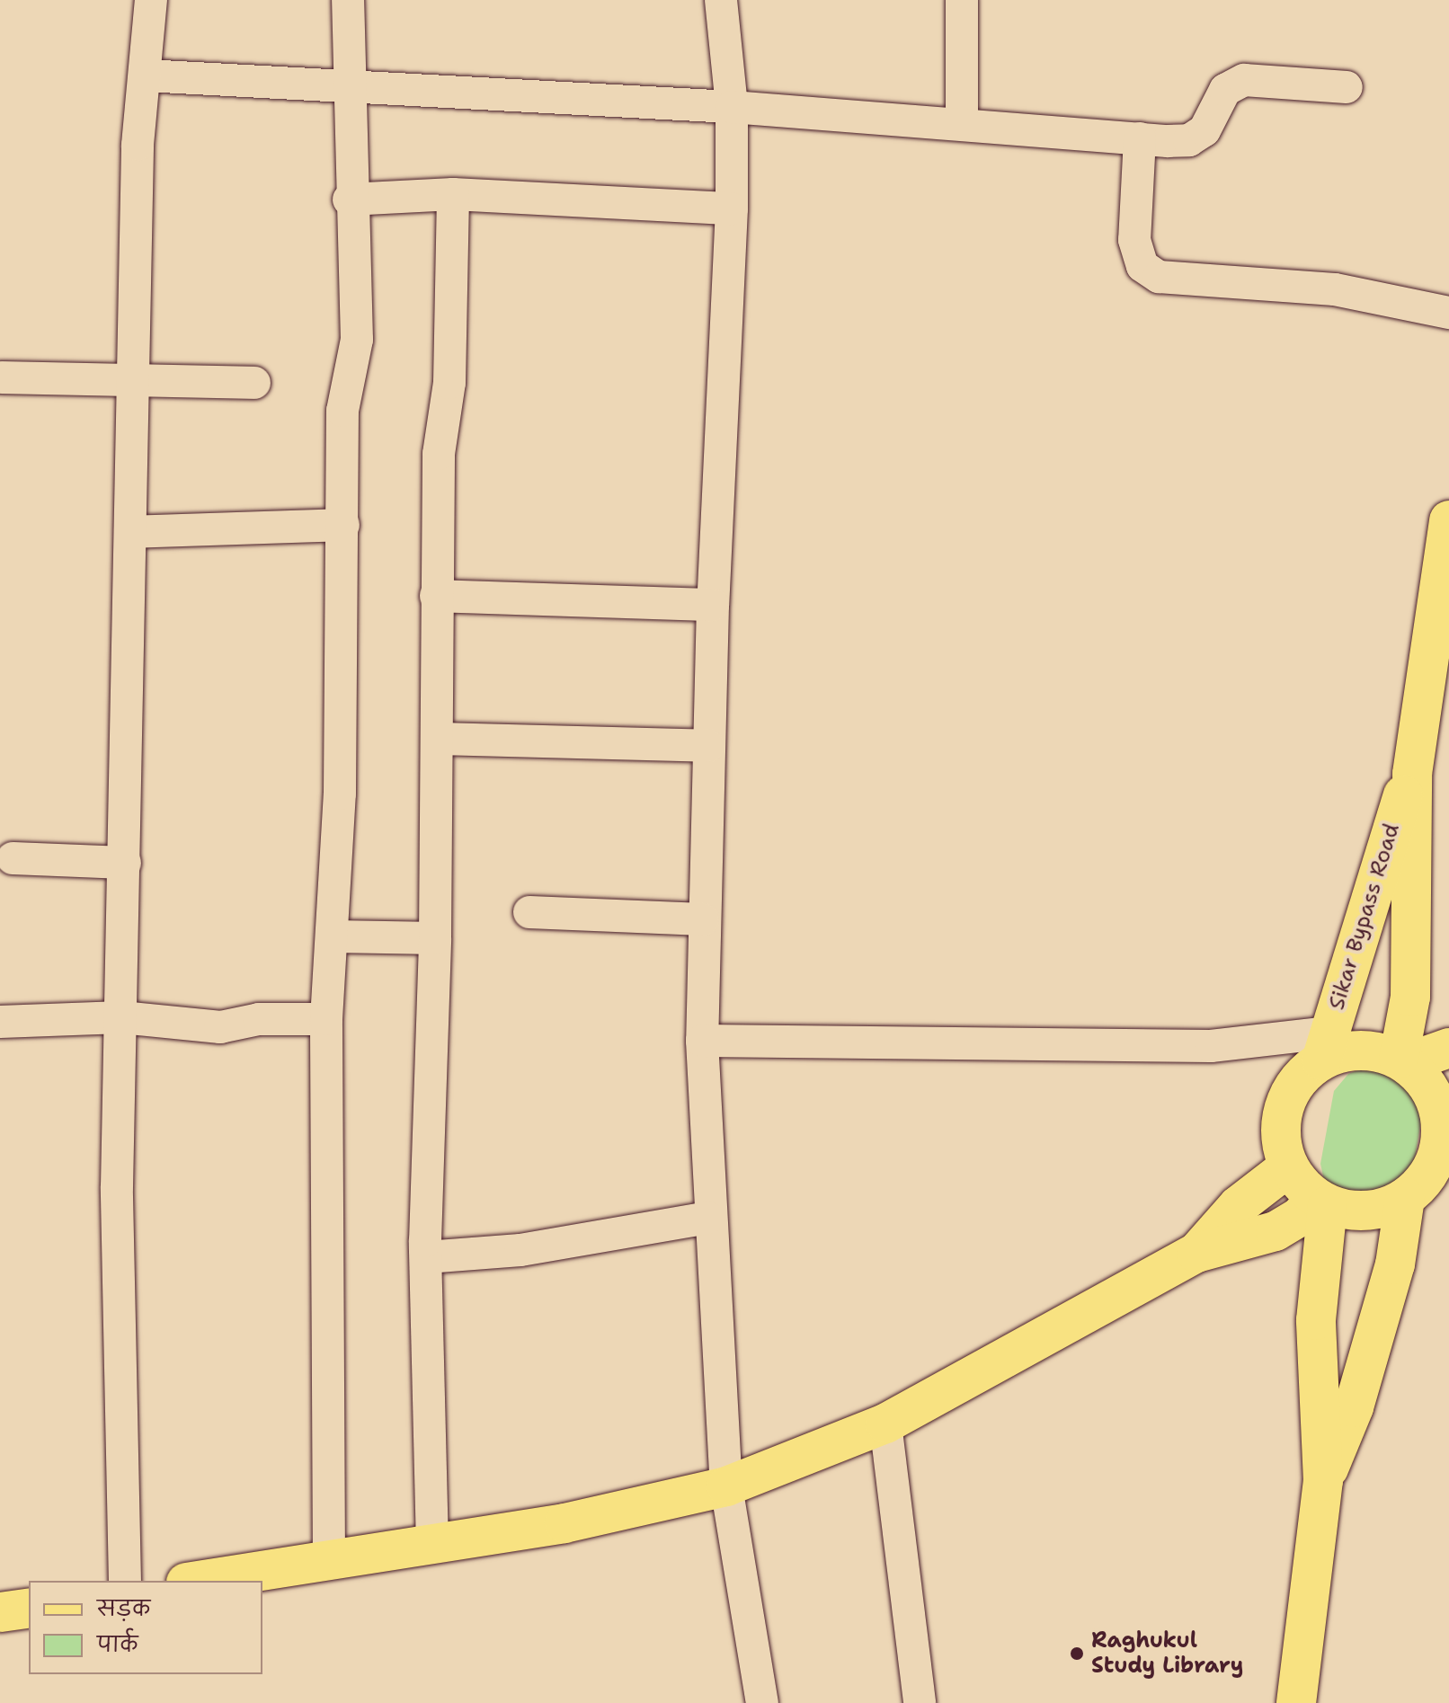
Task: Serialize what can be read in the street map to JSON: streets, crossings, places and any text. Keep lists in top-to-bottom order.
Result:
{
  "streets": {
    "main road": ["Sikar Bypass Road"]
  },
  "places": ["Raghukul Study Library"],
  "legend": ["सड़क", "पार्क"]
}
